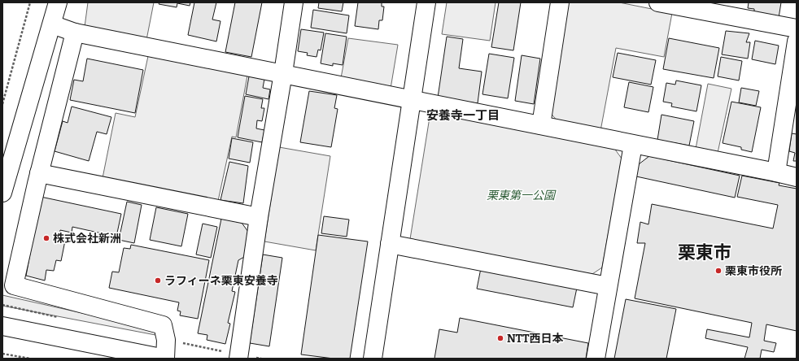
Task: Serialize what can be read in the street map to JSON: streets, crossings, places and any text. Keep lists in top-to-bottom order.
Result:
{
  "districts": ["安養寺一丁目", "栗東市"],
  "parks": ["栗東第一公園"],
  "places": [
    "株式会社新洲",
    "栗東市役所",
    "ラフィーネ栗東安養寺",
    "NTT西日本"
  ]
}
